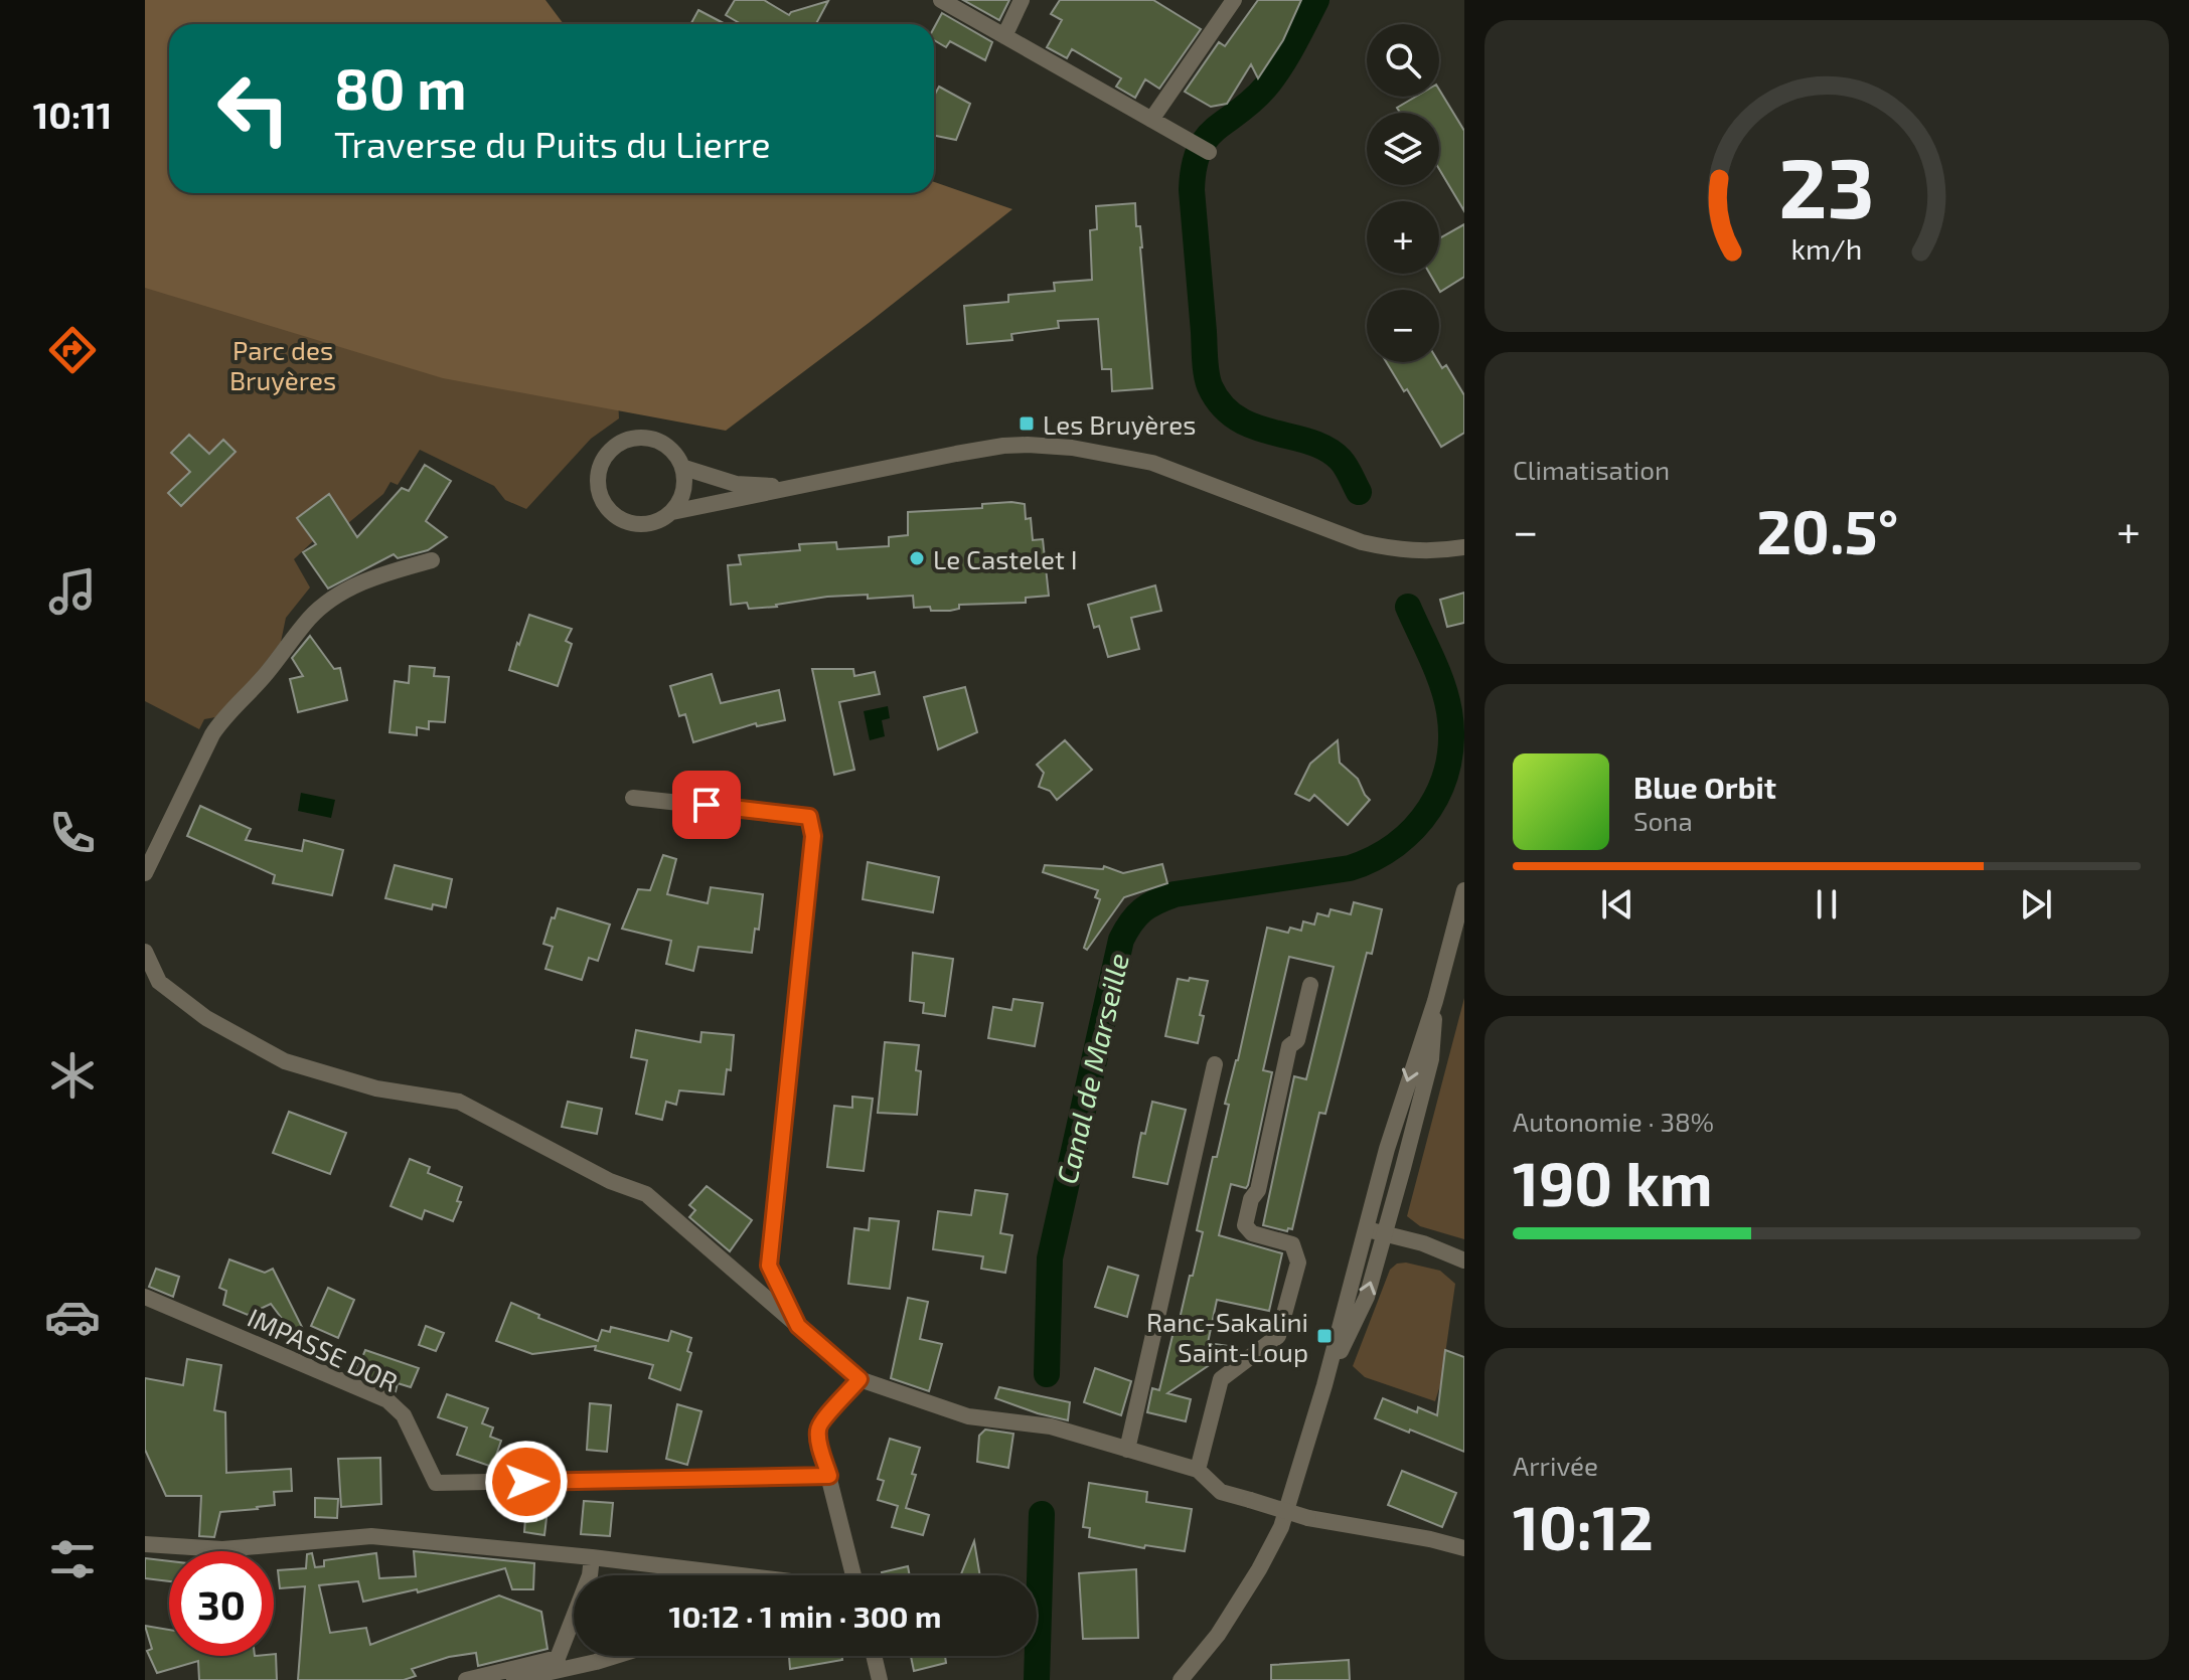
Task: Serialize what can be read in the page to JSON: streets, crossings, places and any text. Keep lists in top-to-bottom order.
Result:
{
  "streets": {
    "street": ["IMPASSE DOR"]
  },
  "water": ["Canal de Marseille"],
  "parks": ["Parc des Bruyères"],
  "places": {
    "transit": ["Les Bruyères", "Ranc-Sakalini Saint-Loup"],
    "other": ["Le Castelet I"]
  },
  "page": {
    "tabs": "10:11",
    "map_buttons": ["+", "−"],
    "turn": ["80 m", "Traverse du Puits du Lierre"],
    "tile": [
      "Climatisation",
      ["Autonomie · 38%", "190 km"],
      ["Arrivée", "10:12"]
    ],
    "heat": ["−", "20.5°", "+"],
    "song": ["Blue Orbit", "Sona"],
    "limit": "30",
    "trip": "10:12 · 1 min · 300 m",
    "gauge": ["23", "km/h"]
  }
}
